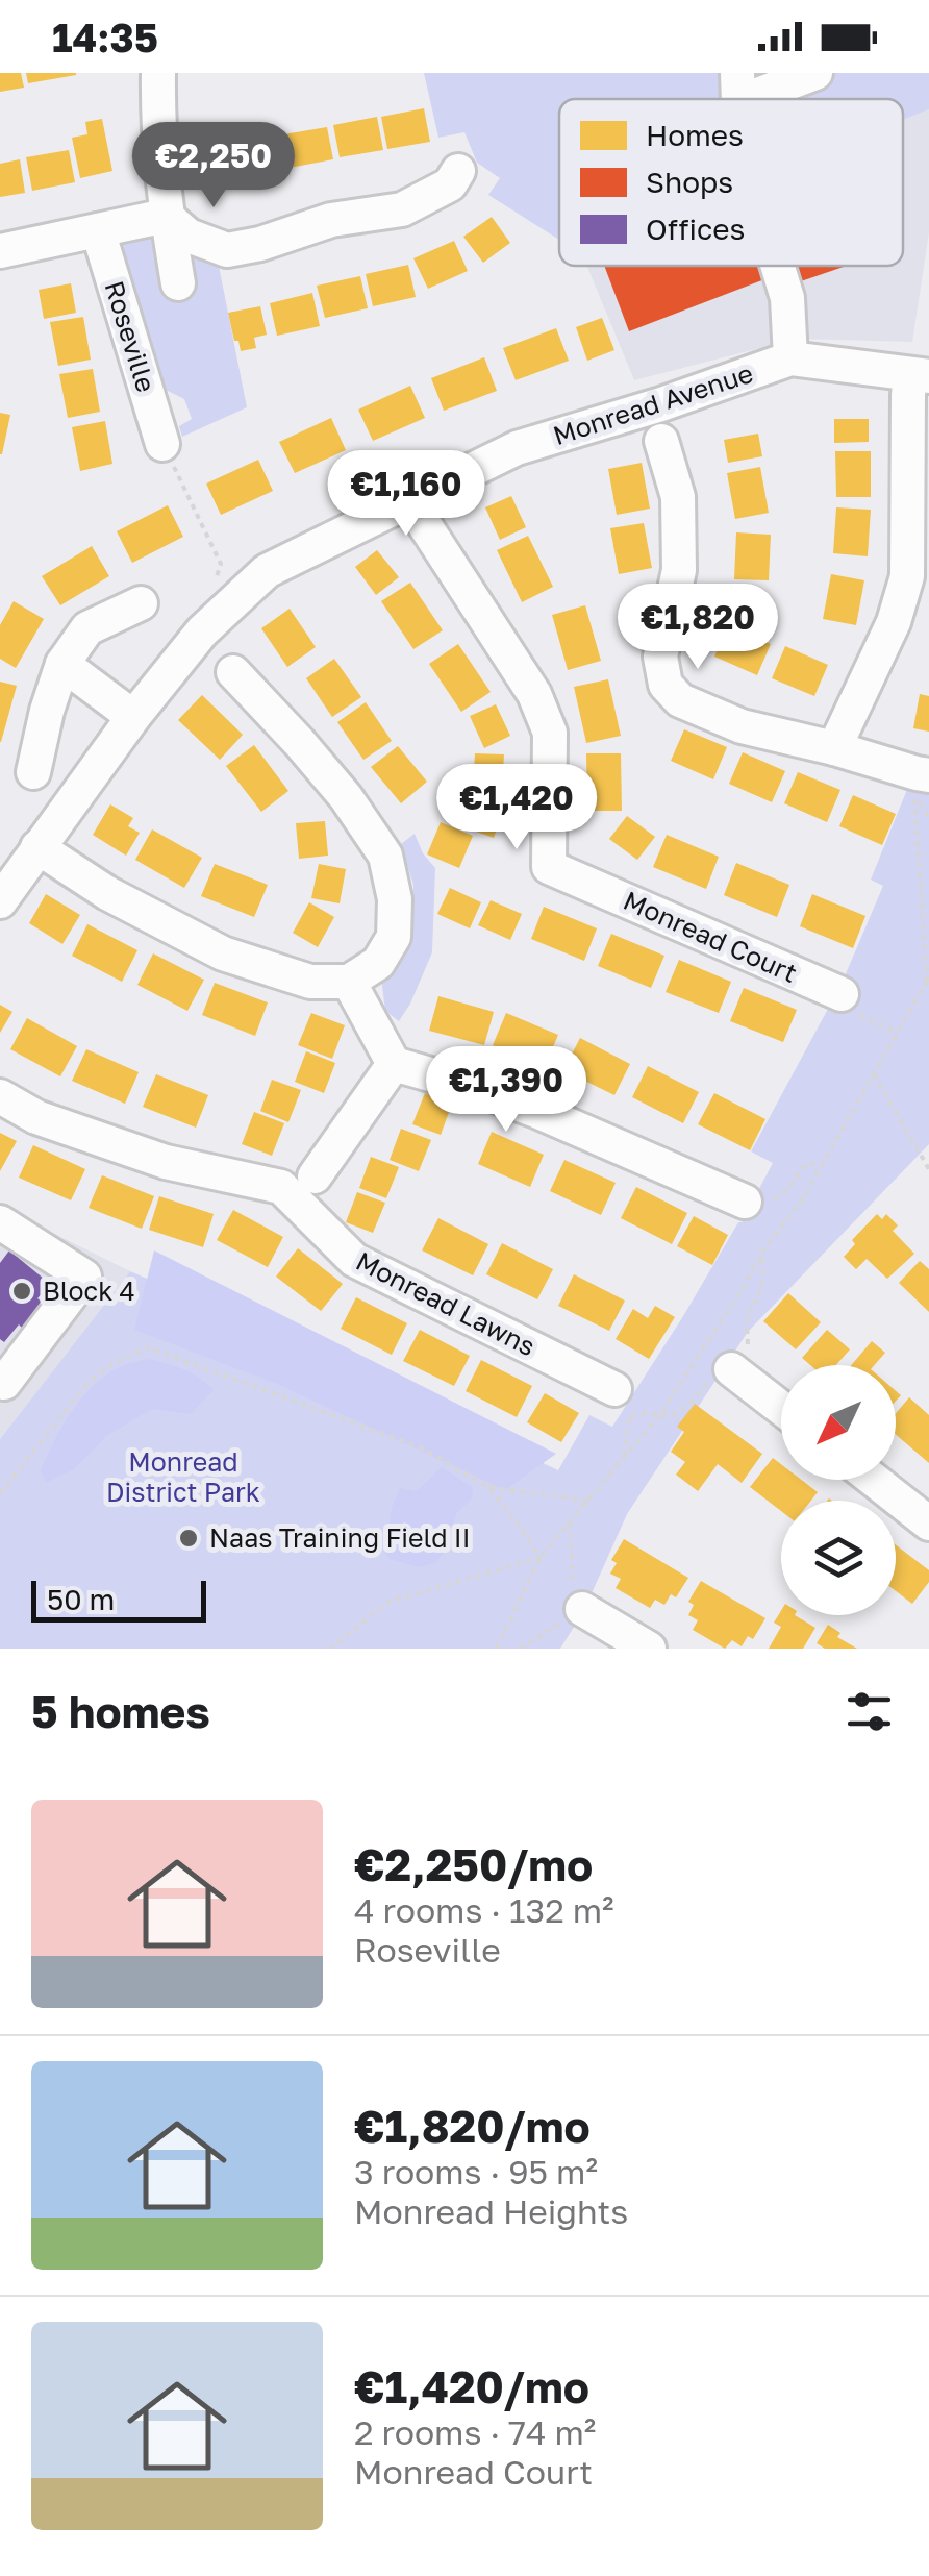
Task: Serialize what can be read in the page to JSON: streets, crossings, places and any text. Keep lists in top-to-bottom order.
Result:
{
  "streets": {
    "street": [
      "Roseville",
      "Monread Avenue",
      "Monread Court",
      "Monread Lawns"
    ]
  },
  "crossings": [
    ["Monread Avenue", "Monread Court"]
  ],
  "parks": ["Monread District Park"],
  "places": ["Block 4", "Naas Training Field II"],
  "legend": ["Homes", "Shops", "Offices"],
  "scale_bar": "50 m",
  "north": "bottom left",
  "page": {
    "status": "14:35",
    "price": [
      "€2,250",
      "€1,160",
      "€1,820",
      "€1,420",
      "€1,390"
    ],
    "scale": "50 m",
    "heading": "5 homes",
    "list": [
      {
        "name": "€2,250/mo",
        "note": "4 rooms · 132 m² · Roseville"
      },
      {
        "name": "€1,820/mo",
        "note": "3 rooms · 95 m² · Monread Heights"
      },
      {
        "name": "€1,420/mo",
        "note": "2 rooms · 74 m² · Monread Court"
      }
    ]
  }
}
